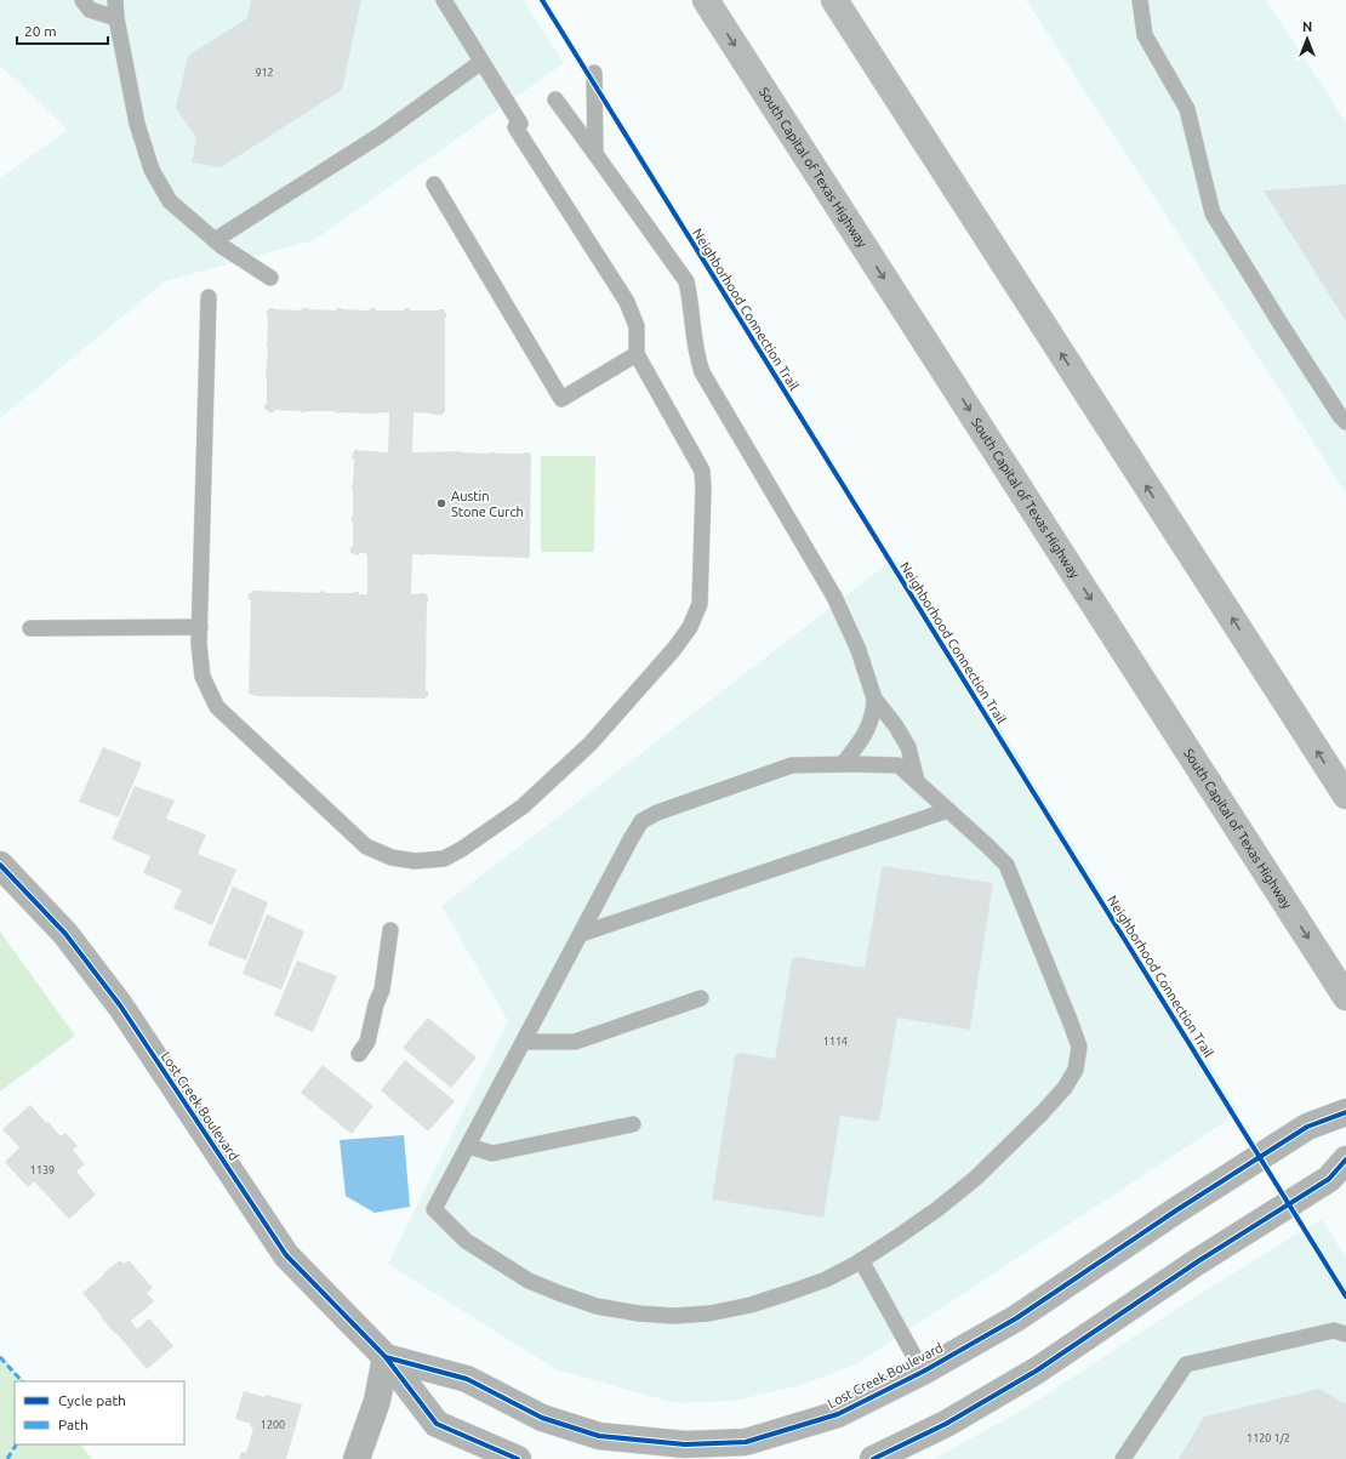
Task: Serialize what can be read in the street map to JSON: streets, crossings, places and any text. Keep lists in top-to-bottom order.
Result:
{
  "streets": {
    "highway": ["South Capital of Texas Highway"],
    "street": ["Lost Creek Boulevard"],
    "cycle path": ["Neighborhood Connection Trail"]
  },
  "places": ["Austin Stone Curch"],
  "house_numbers": [
    "912",
    "1114",
    "1139",
    "1200",
    "1120 1/2"
  ],
  "legend": ["Cycle path", "Path"],
  "scale_bar": "20 m",
  "north": "top"
}
